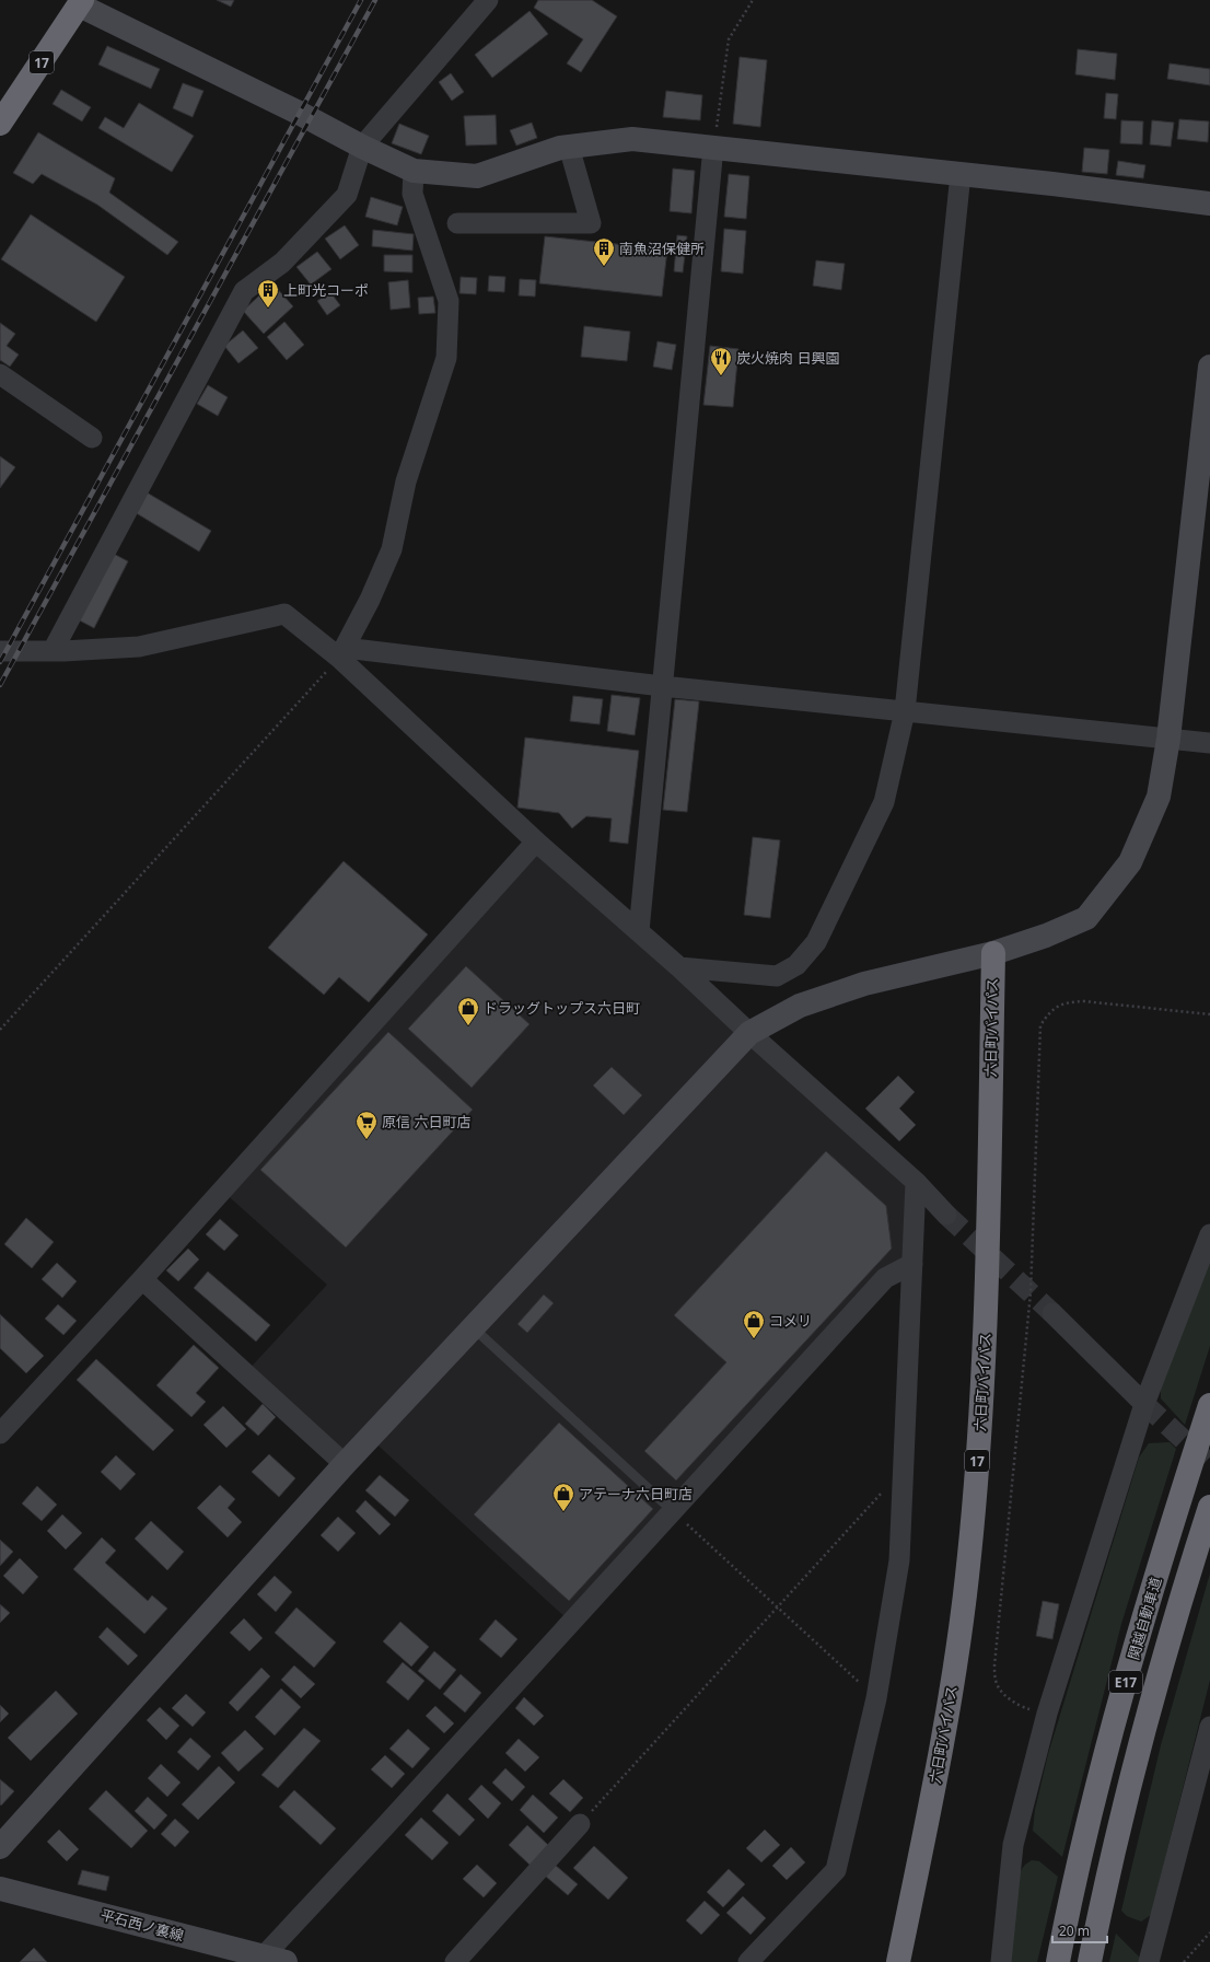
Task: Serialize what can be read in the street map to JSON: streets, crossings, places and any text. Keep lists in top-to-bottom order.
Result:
{
  "streets": {
    "highway": [
      "17",
      "六日町バイパス",
      "関越自動車道",
      "E17"
    ],
    "street": ["平石西ノ裏線"]
  },
  "places": {
    "building": ["南魚沼保健所", "上町光コーポ"],
    "restaurant": ["炭火焼肉 日興園"],
    "shop": ["ドラッグトップス六日町", "コメリ", "アテーナ六日町店"],
    "supermarket": ["原信 六日町店"]
  },
  "scale_bar": "20 m"
}
